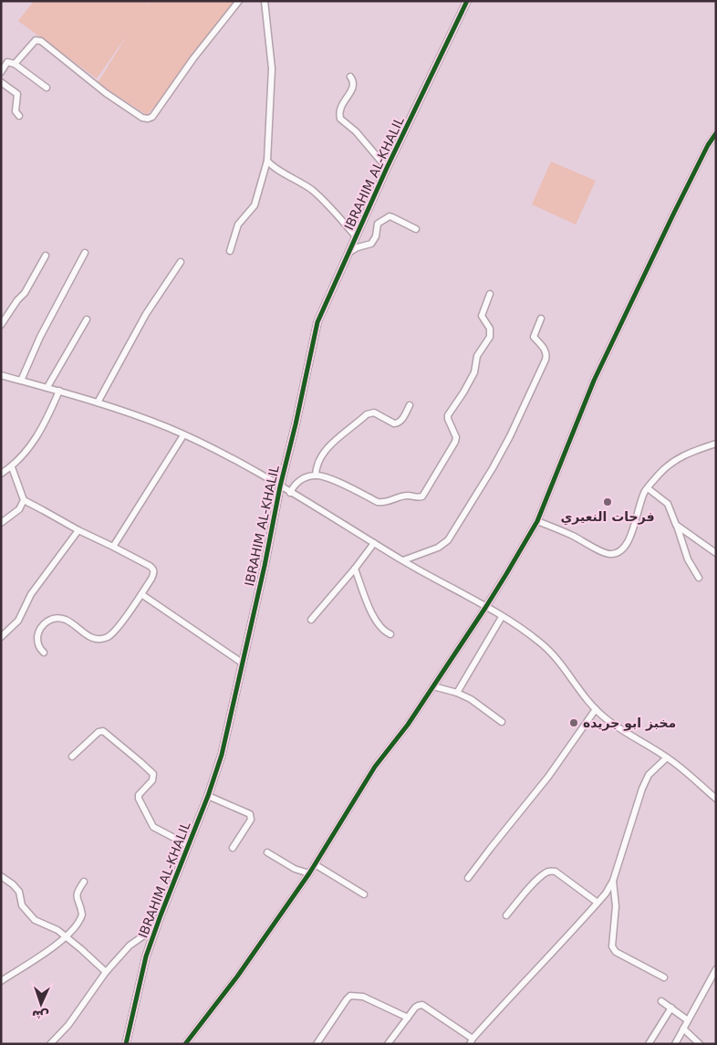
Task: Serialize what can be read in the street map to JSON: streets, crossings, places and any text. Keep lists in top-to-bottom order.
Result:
{
  "streets": {
    "street": ["IBRAHIM AL-KHALIL"]
  },
  "places": ["فرحات النعيري", "مخبز ابو جريده"],
  "north": "bottom"
}
